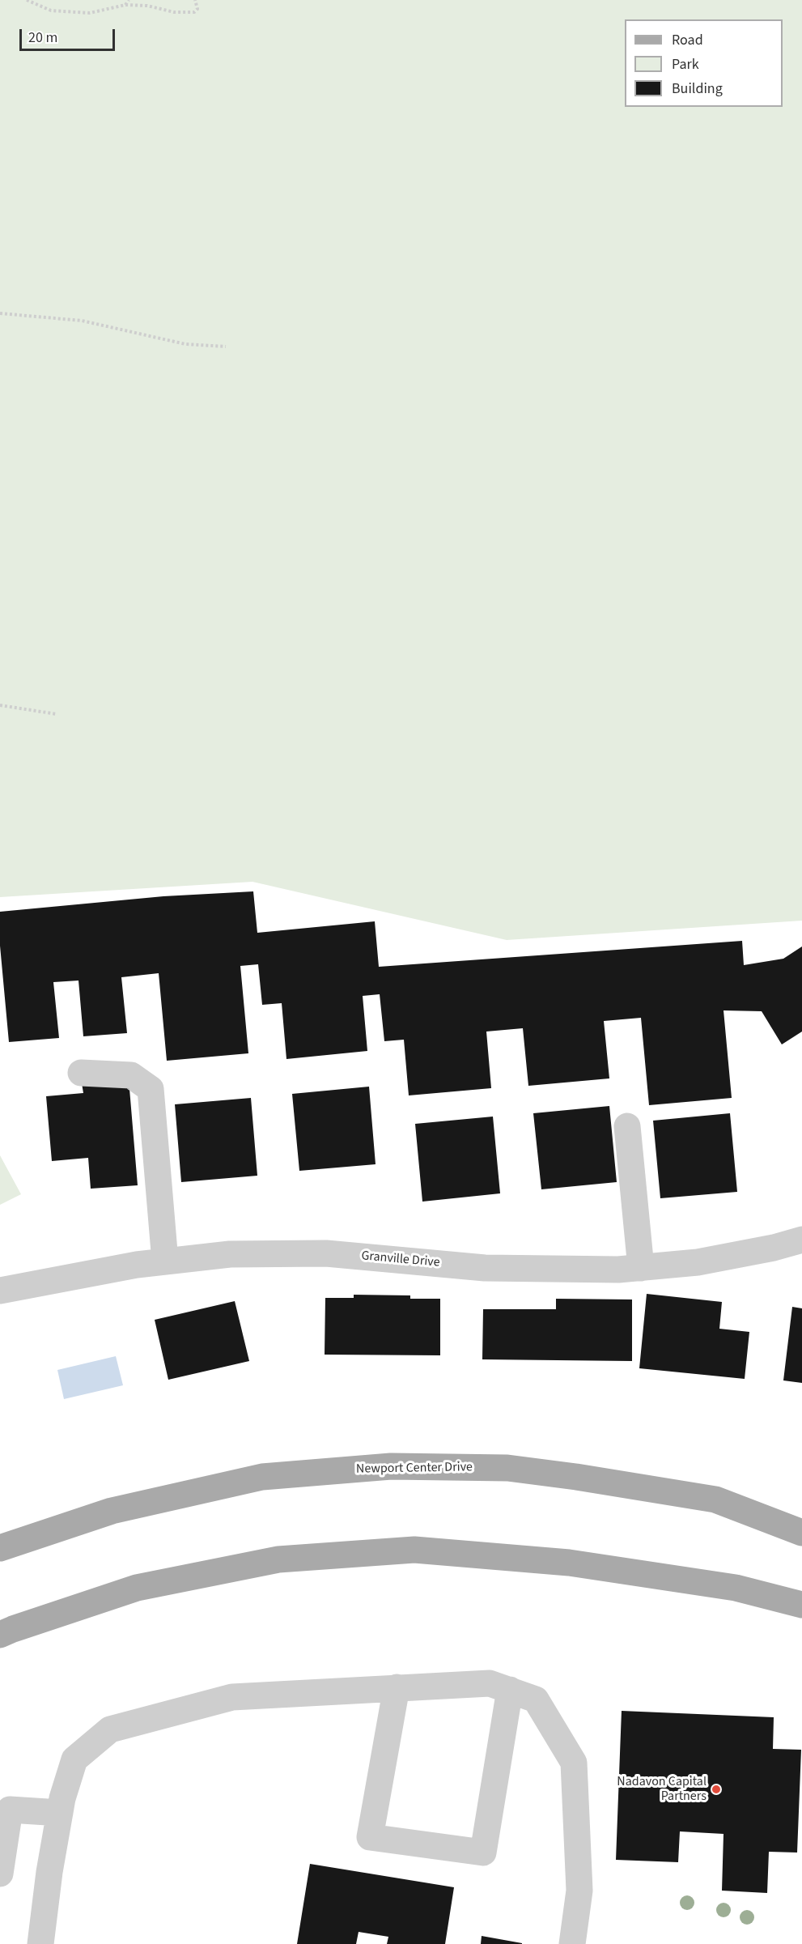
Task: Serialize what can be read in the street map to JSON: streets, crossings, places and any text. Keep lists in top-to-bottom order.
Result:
{
  "streets": {
    "main road": ["Newport Center Drive"],
    "street": ["Granville Drive"]
  },
  "places": ["Nadavon Capital Partners"],
  "legend": ["Road", "Park", "Building"],
  "scale_bar": "20 m"
}
